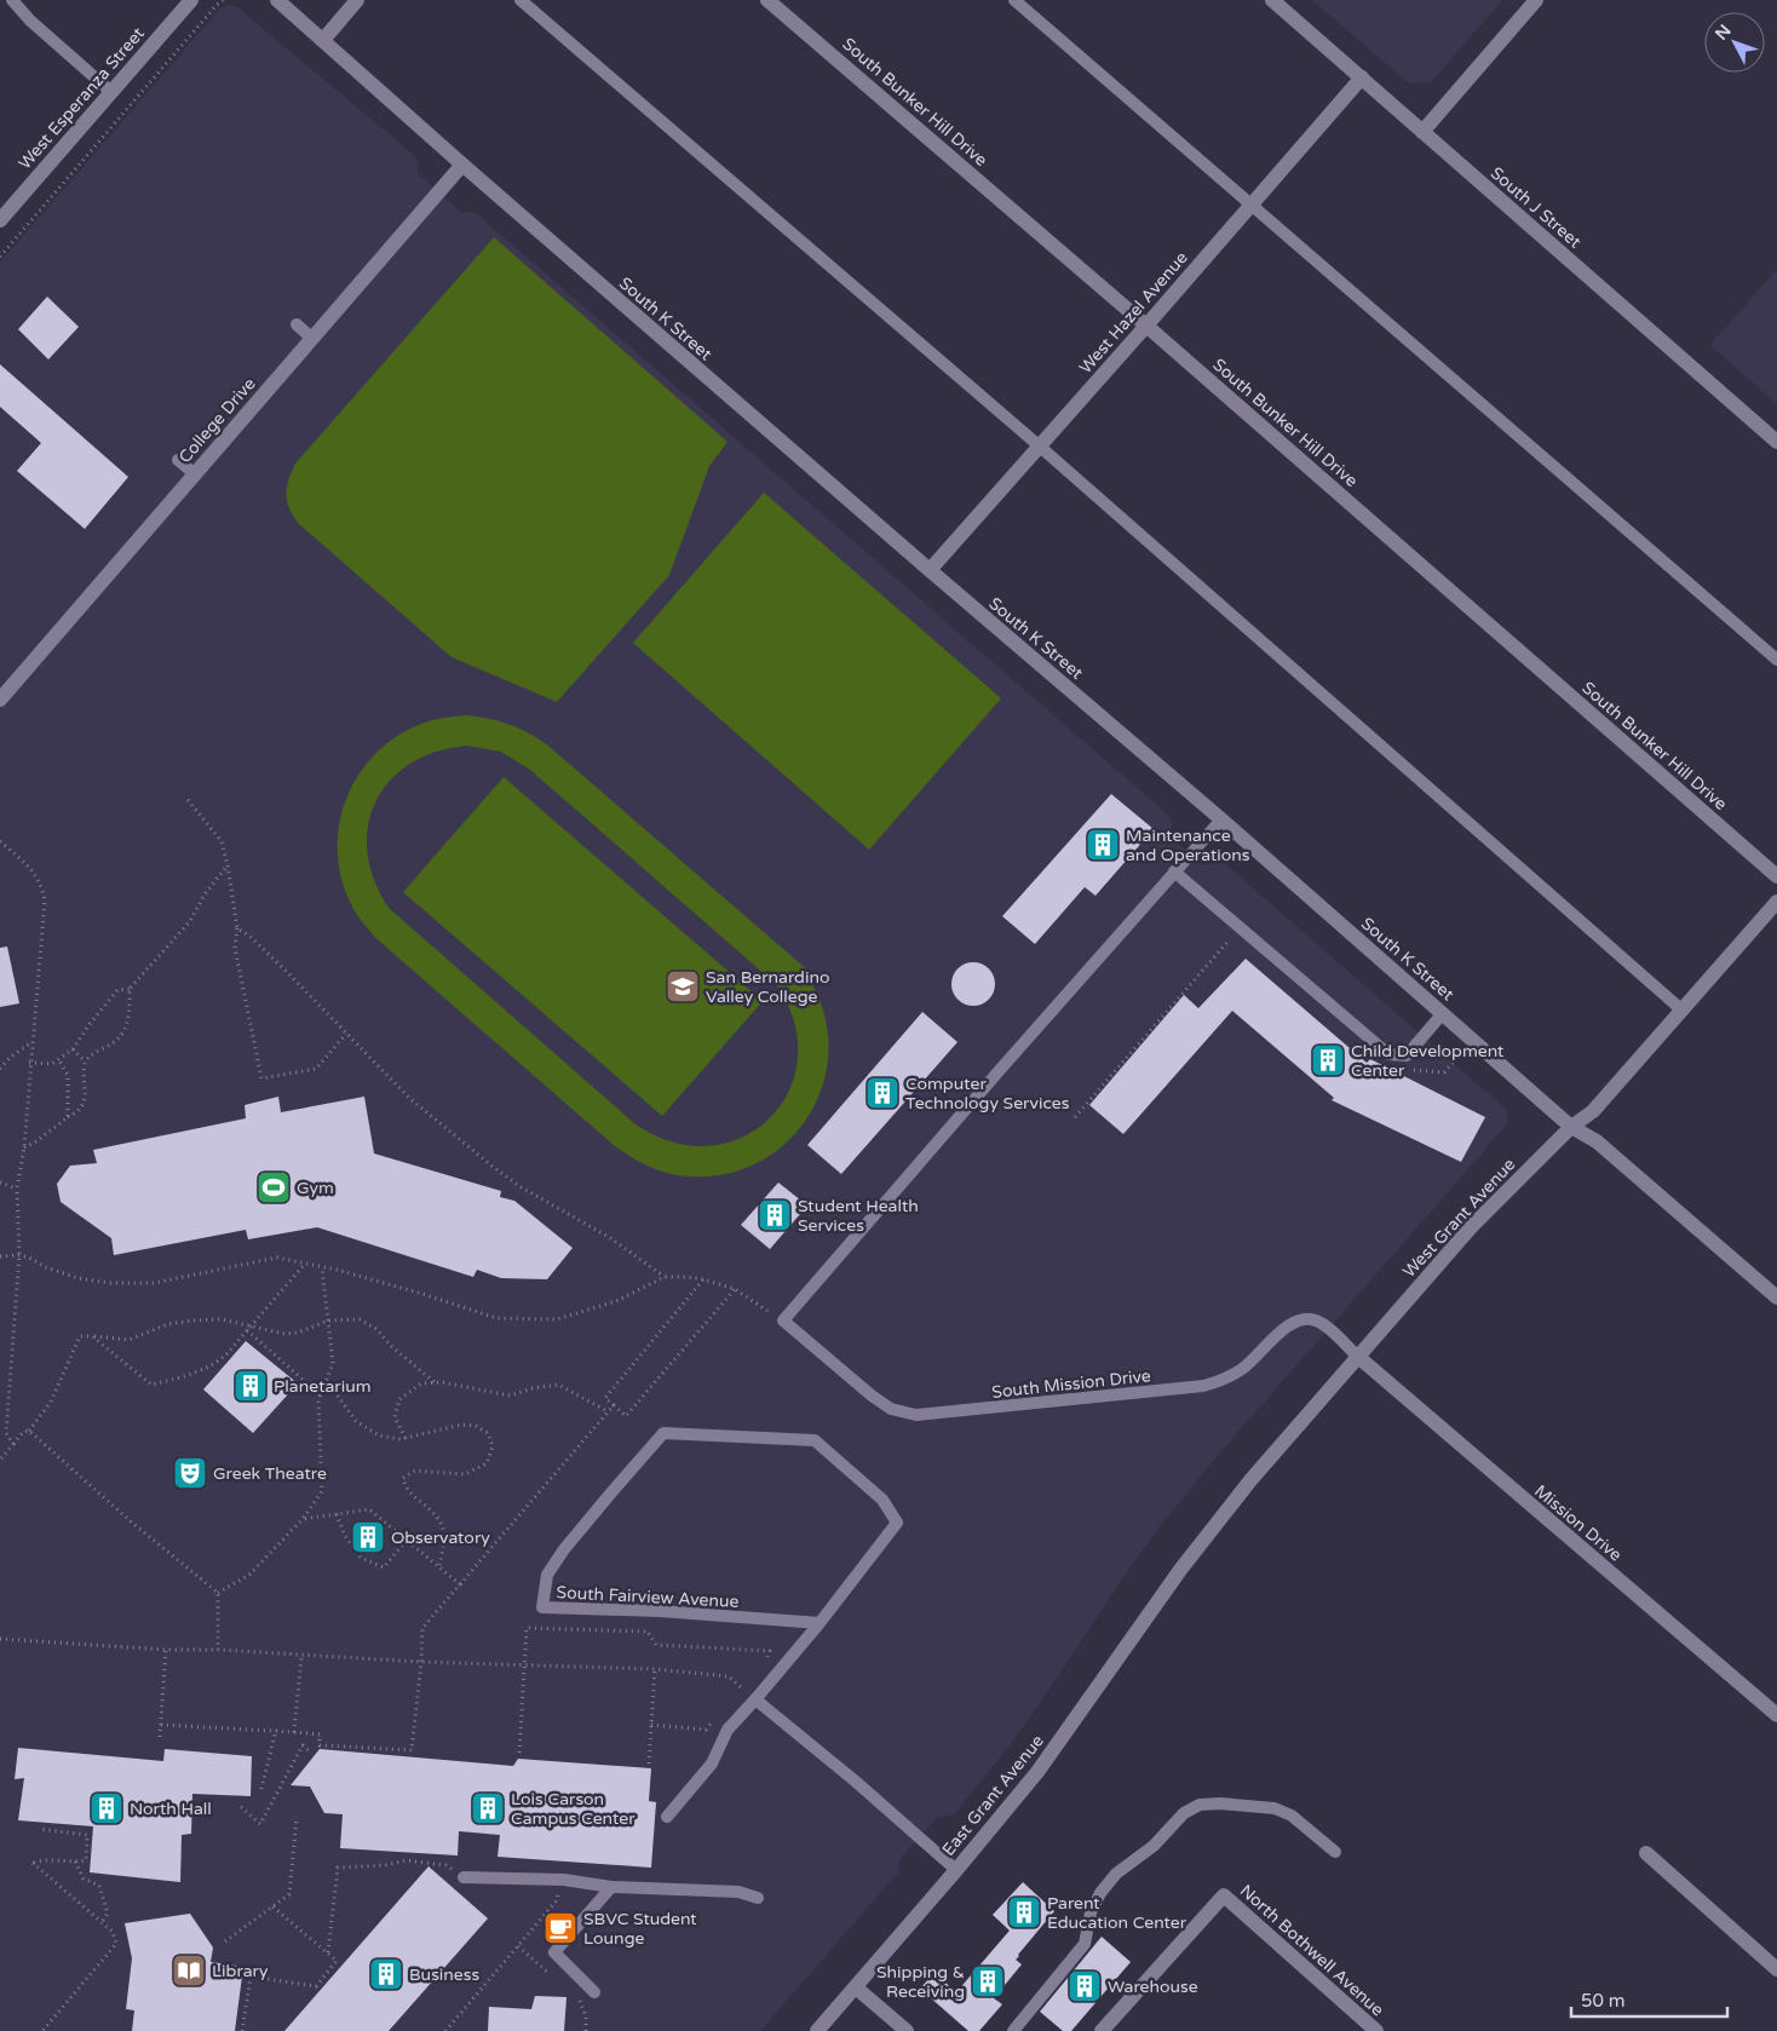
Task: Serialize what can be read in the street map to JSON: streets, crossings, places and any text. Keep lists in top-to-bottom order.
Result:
{
  "streets": {
    "street": [
      "West Esperanza Street",
      "South Bunker Hill Drive",
      "South J Street",
      "West Hazel Avenue",
      "South K Street",
      "College Drive",
      "West Grant Avenue",
      "Mission Drive",
      "East Grant Avenue",
      "North Bothwell Avenue"
    ],
    "lane": ["South Mission Drive", "South Fairview Avenue"]
  },
  "crossings": [
    ["South Bunker Hill Drive", "West Hazel Avenue"],
    ["South J Street", "West Hazel Avenue"],
    ["West Hazel Avenue", "South K Street"],
    ["South K Street", "College Drive"],
    ["South K Street", "West Grant Avenue"],
    ["West Grant Avenue", "South Mission Drive"],
    ["West Grant Avenue", "Mission Drive"],
    ["West Grant Avenue", "East Grant Avenue"],
    ["South Mission Drive", "Mission Drive"]
  ],
  "places": {
    "building": [
      "Maintenance and Operations",
      "Child Development Center",
      "Computer Technology Services",
      "Student Health Services",
      "Planetarium",
      "Observatory",
      "North Hall",
      "Lois Carson Campus Center",
      "Parent Education Center",
      "Business",
      "Shipping & Receiving",
      "Warehouse"
    ],
    "school or university": ["San Bernardino Valley College"],
    "sports": ["Gym"],
    "theatre": ["Greek Theatre"],
    "cafe": ["SBVC Student Lounge"],
    "library": ["Library"]
  },
  "scale_bar": "50 m",
  "north": "top left"
}
